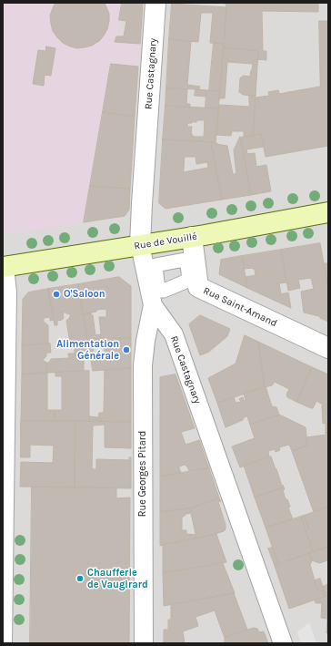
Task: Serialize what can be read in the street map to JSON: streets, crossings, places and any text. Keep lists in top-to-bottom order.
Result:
{
  "streets": {
    "main road": ["Rue de Vouillé"],
    "street": ["Rue Castagnary", "Rue Saint-Amand", "Rue Georges Pitard"]
  },
  "crossings": [
    ["Rue Castagnary", "Rue de Vouillé"],
    ["Rue Castagnary", "Rue Georges Pitard"],
    ["Rue de Vouillé", "Rue Saint-Amand"]
  ],
  "places": ["O'Saloon", "Alimentation Générale", "Chaufferie de Vaugirard"]
}
